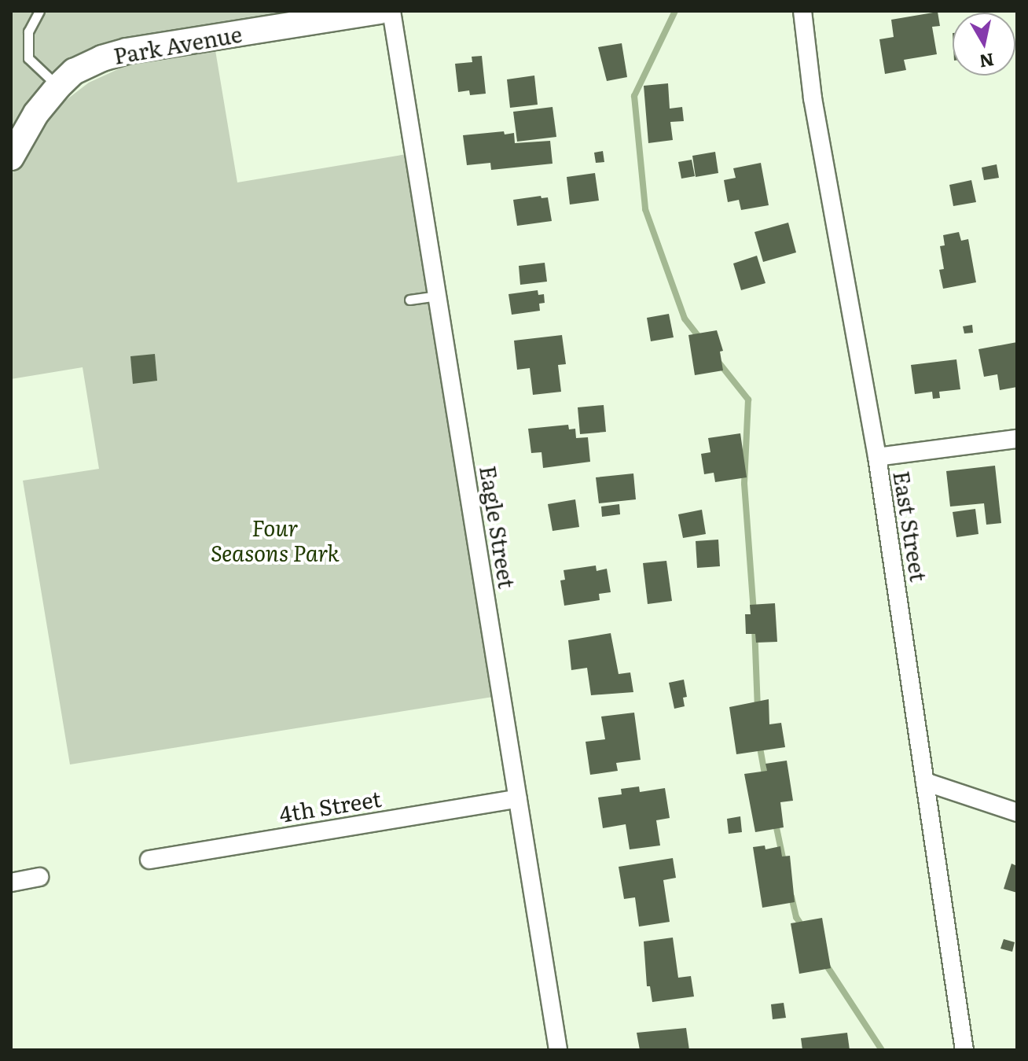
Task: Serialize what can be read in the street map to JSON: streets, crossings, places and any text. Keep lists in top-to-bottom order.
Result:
{
  "streets": {
    "street": [
      "Park Avenue",
      "East Street",
      "Eagle Street",
      "4th Street"
    ]
  },
  "crossings": [
    ["Eagle Street", "4th Street"]
  ],
  "parks": ["Four Seasons Park"],
  "north": "bottom"
}
